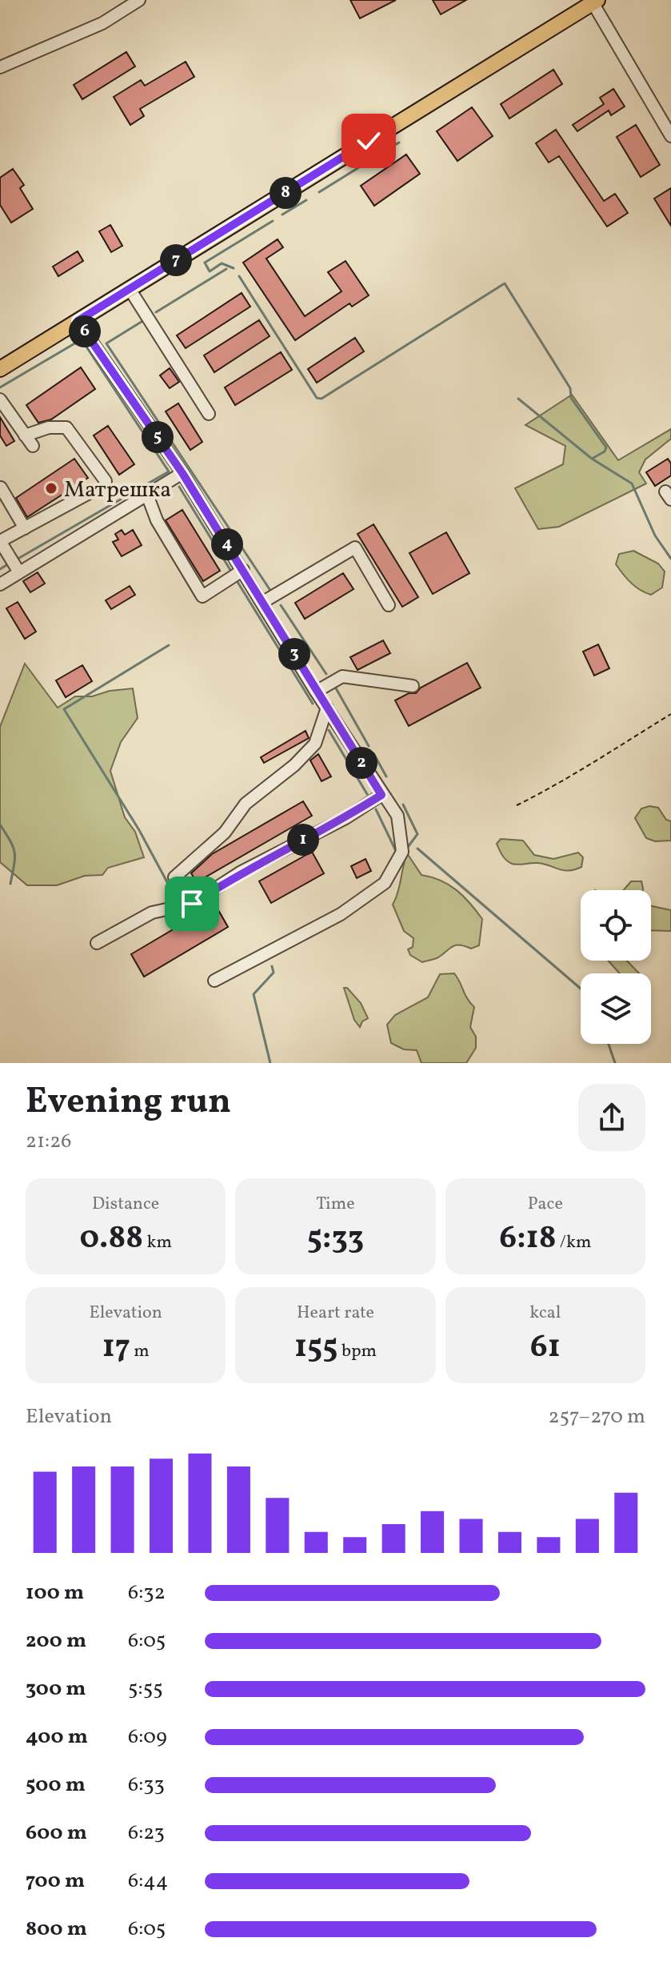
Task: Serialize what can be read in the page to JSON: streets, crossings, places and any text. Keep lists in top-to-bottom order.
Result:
{
  "places": ["Матрешка"],
  "page": {
    "pins": [
      "8",
      "7",
      "6",
      "5",
      "4",
      "3",
      "2",
      "1"
    ],
    "heading": ["Evening run", "21:26"],
    "stats": [
      ["Distance", "0.88 km"],
      ["Time", "5:33"],
      ["Pace", "6:18 /km"],
      ["Elevation", "17 m"],
      ["Heart rate", "155 bpm"],
      ["kcal", "61"]
    ],
    "chart": ["Elevation", "257–270 m"],
    "list": [
      {
        "name": "100 m",
        "note": "6:32"
      },
      {
        "name": "200 m",
        "note": "6:05"
      },
      {
        "name": "300 m",
        "note": "5:55"
      },
      {
        "name": "400 m",
        "note": "6:09"
      },
      {
        "name": "500 m",
        "note": "6:33"
      },
      {
        "name": "600 m",
        "note": "6:23"
      },
      {
        "name": "700 m",
        "note": "6:44"
      },
      {
        "name": "800 m",
        "note": "6:05"
      }
    ]
  }
}
